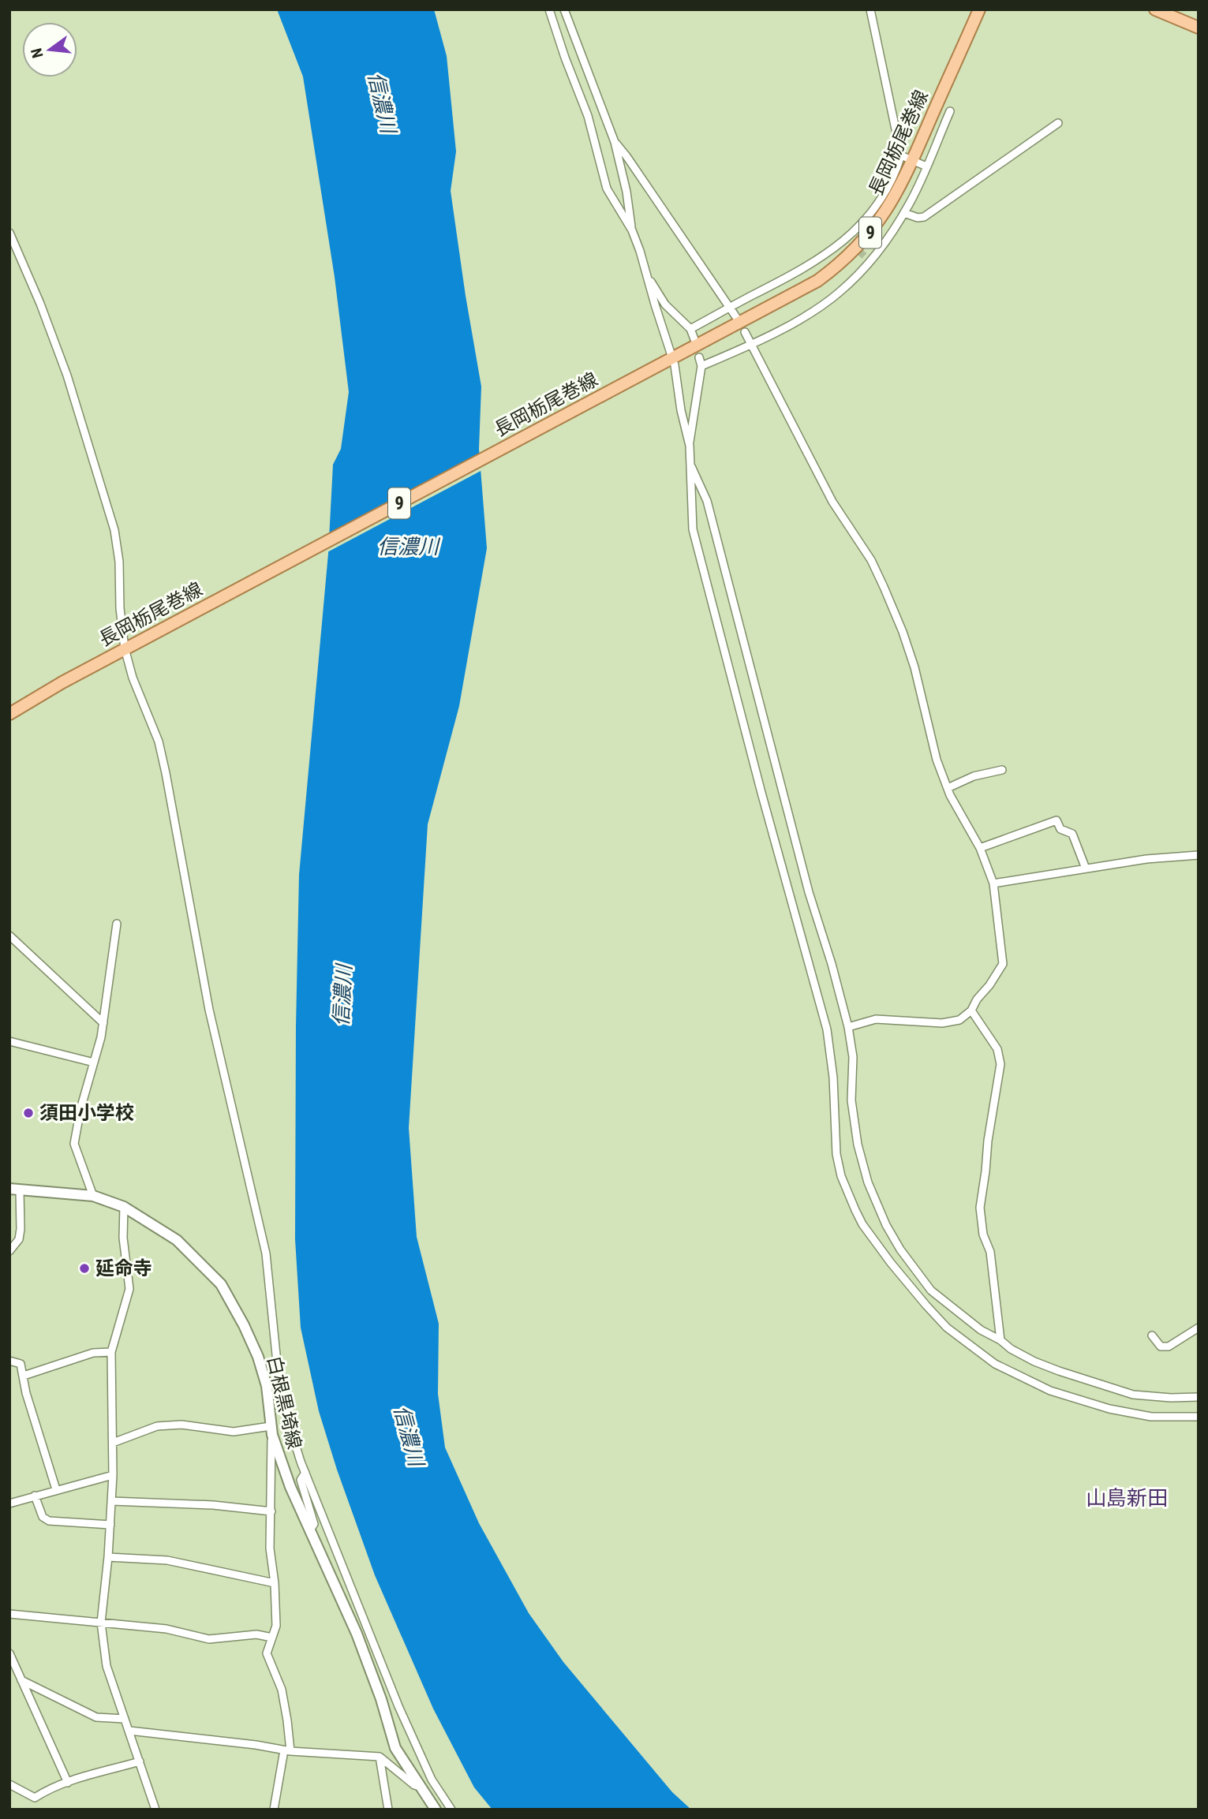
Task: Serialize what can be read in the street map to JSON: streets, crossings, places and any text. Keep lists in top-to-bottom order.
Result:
{
  "streets": {
    "main road": ["長岡栃尾巻線", "9", "白根黒埼線"]
  },
  "districts": ["山島新田"],
  "water": ["信濃川"],
  "places": ["須田小学校", "延命寺"],
  "north": "left"
}
